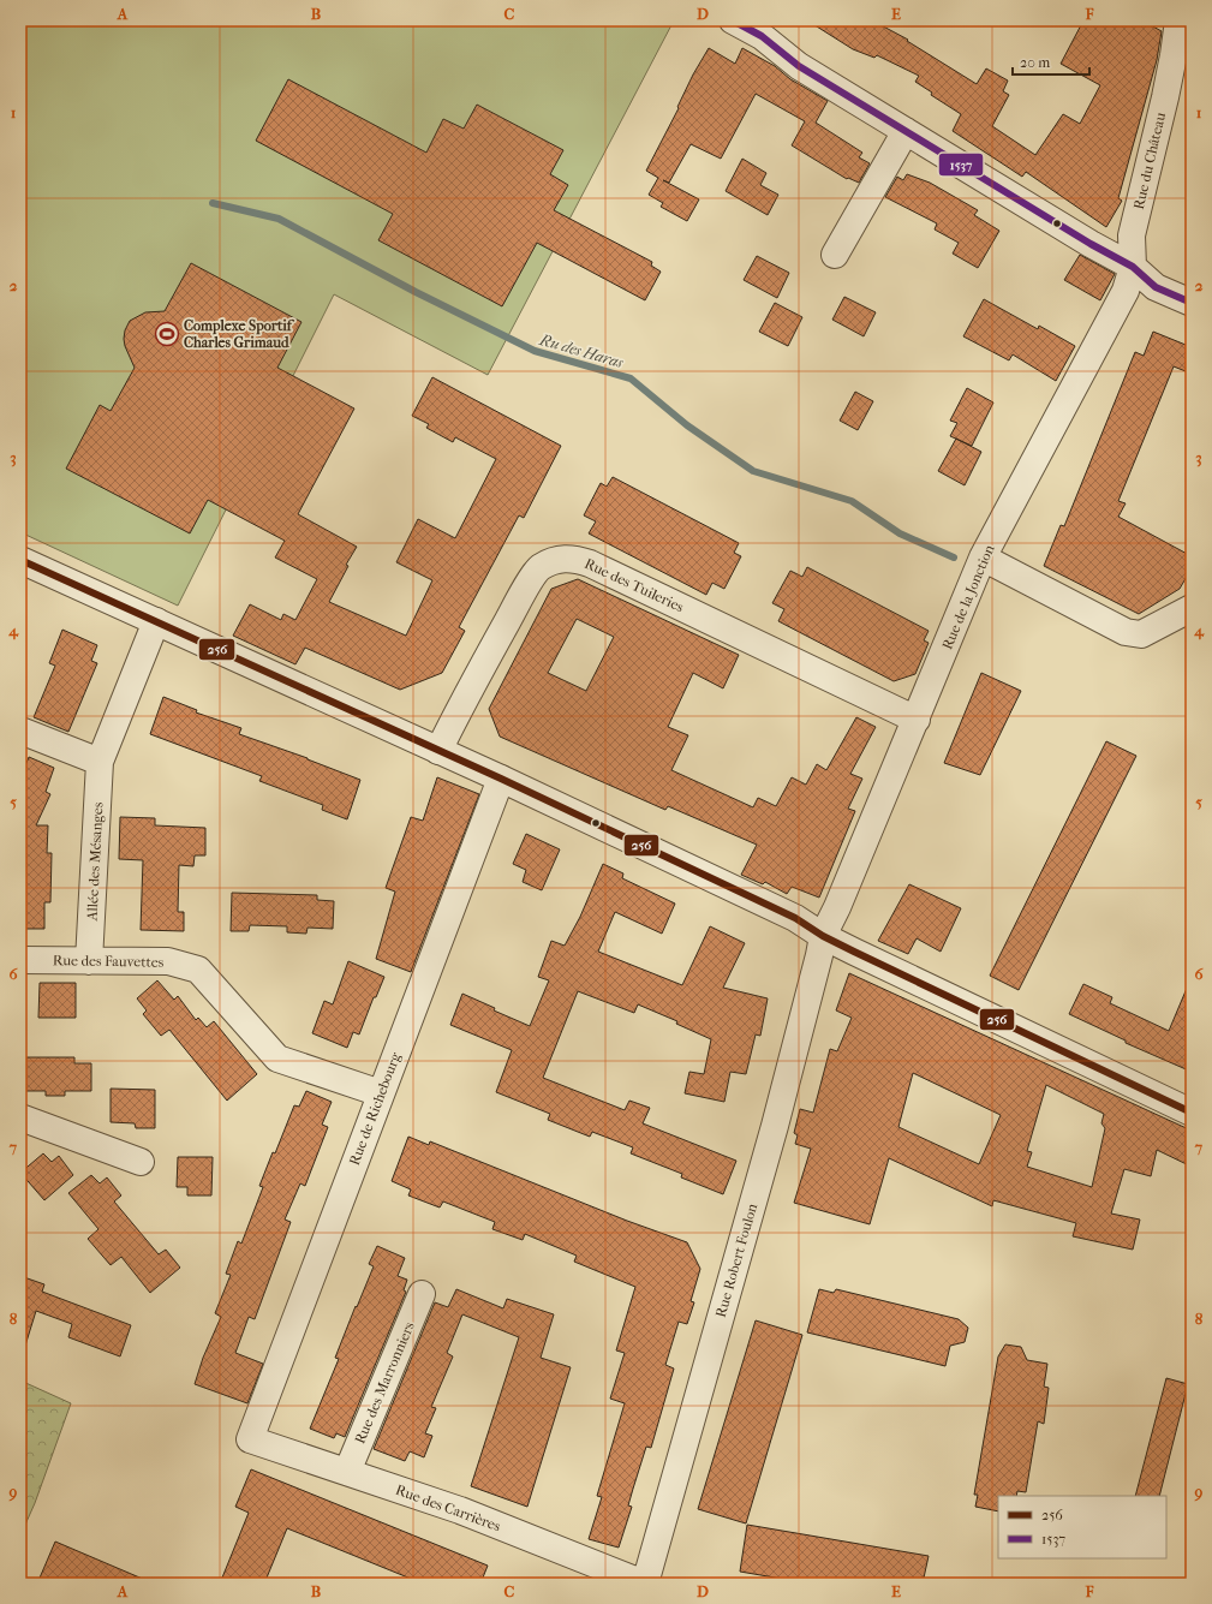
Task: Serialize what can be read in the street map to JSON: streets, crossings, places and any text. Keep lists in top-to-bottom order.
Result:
{
  "streets": {
    "street": [
      "Rue du Château",
      "Rue des Tuileries",
      "Rue de la Jonction",
      "Allée des Mésanges",
      "Rue des Fauvettes",
      "Rue de Richebourg",
      "Rue Robert Foulon",
      "Rue des Marronniers",
      "Rue des Carrières"
    ]
  },
  "crossings": [
    ["Rue du Château", "Rue de la Jonction"],
    ["Rue des Tuileries", "Rue de la Jonction"],
    ["Rue de la Jonction", "Rue Robert Foulon"],
    ["Allée des Mésanges", "Rue des Fauvettes"],
    ["Rue des Fauvettes", "Rue de Richebourg"],
    ["Rue de Richebourg", "Rue des Carrières"],
    ["Rue Robert Foulon", "Rue des Carrières"],
    ["Rue des Marronniers", "Rue des Carrières"]
  ],
  "water": ["Ru des Haras"],
  "places": {
    "sports": ["Complexe Sportif Charles Grimaud"]
  },
  "lines": ["transit line 1537", "transit line 256"],
  "legend": ["256", "1537"],
  "scale_bar": "20 m",
  "grid": {
    "columns": [
      "A",
      "B",
      "C",
      "D",
      "E",
      "F"
    ],
    "rows": [
      "1",
      "2",
      "3",
      "4",
      "5",
      "6",
      "7",
      "8",
      "9"
    ]
  }
}
